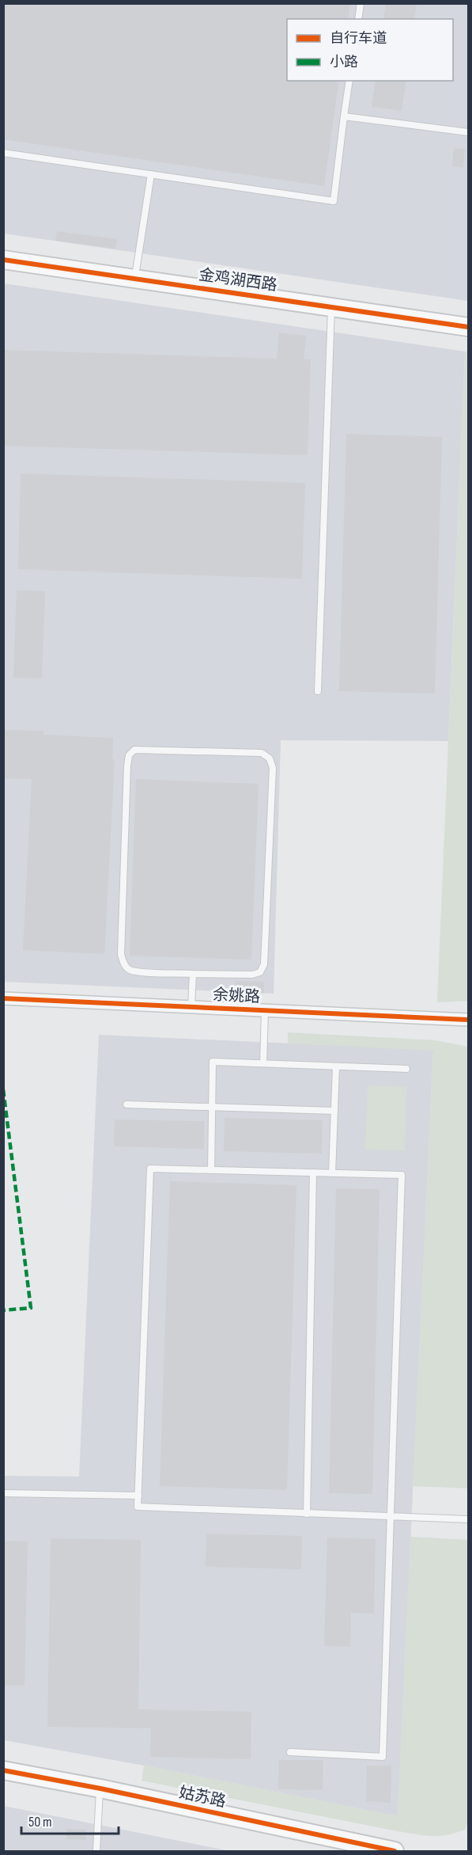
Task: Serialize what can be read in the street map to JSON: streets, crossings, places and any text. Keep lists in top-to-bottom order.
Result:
{
  "streets": {
    "street": ["金鸡湖西路", "余姚路", "姑苏路"]
  },
  "legend": ["自行车道", "小路"],
  "scale_bar": "50 m"
}
